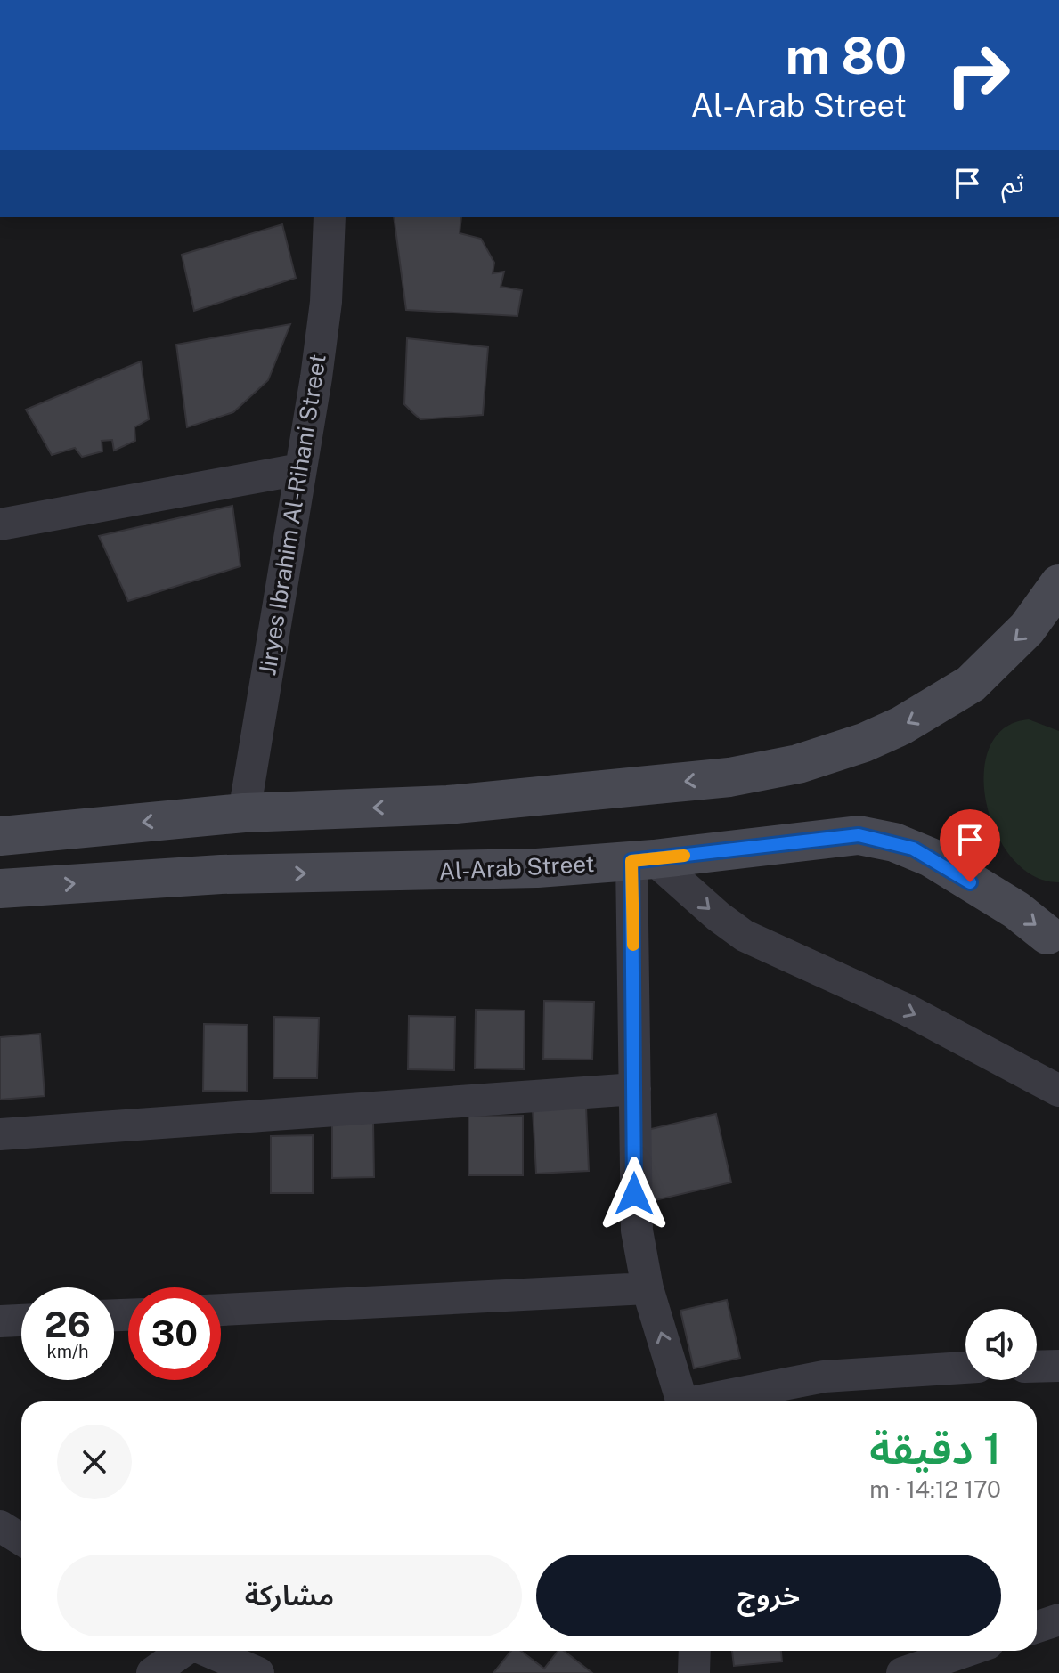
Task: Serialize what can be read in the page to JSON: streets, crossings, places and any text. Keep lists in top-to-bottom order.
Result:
{
  "streets": {
    "main road": ["Al-Arab Street"],
    "street": ["Jiryes Ibrahim Al-Rihani Street"]
  },
  "page": {
    "turn": ["80 m", "Al-Arab Street"],
    "then": "ثم",
    "speed": "26 km/h",
    "limit": "30",
    "heading": ["1 دقيقة", "170 m · 14:12"],
    "buttons": ["خروج", "مشاركة"]
  }
}
